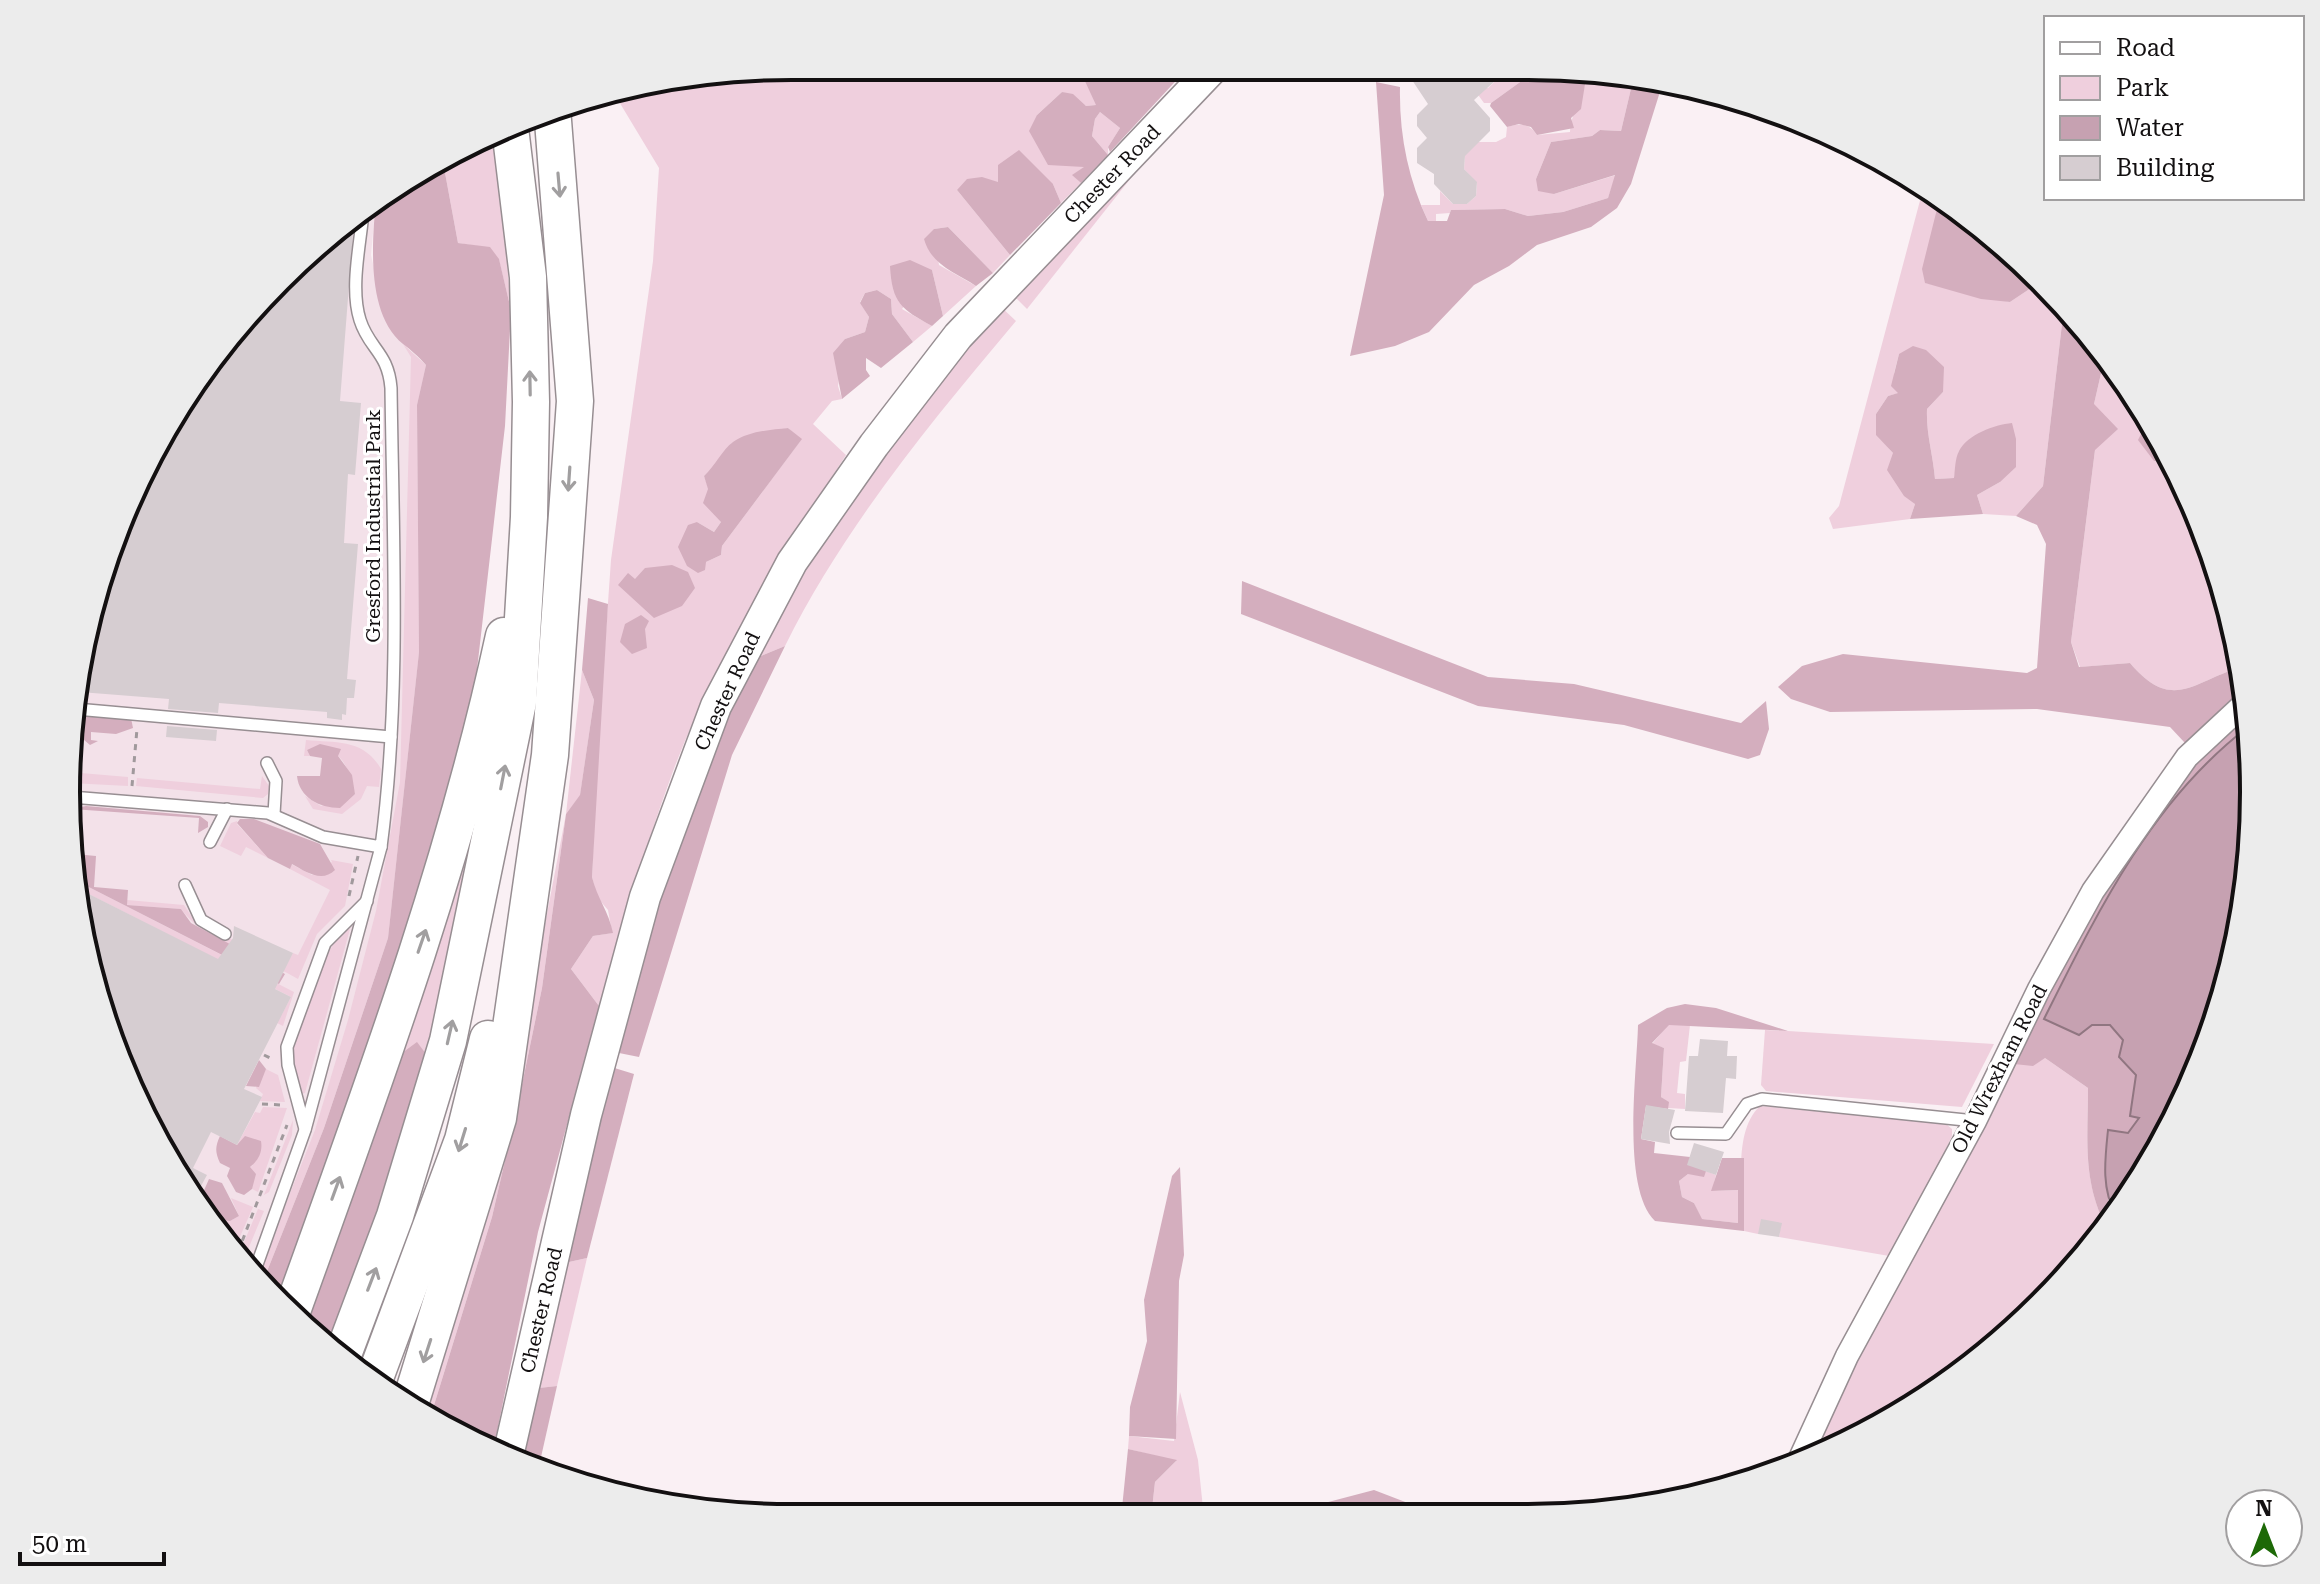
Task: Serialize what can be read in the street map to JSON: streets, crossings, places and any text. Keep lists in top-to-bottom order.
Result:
{
  "streets": {
    "main road": ["Chester Road"],
    "street": ["Old Wrexham Road"],
    "lane": ["Gresford Industrial Park"]
  },
  "legend": [
    "Road",
    "Park",
    "Water",
    "Building"
  ],
  "scale_bar": "50 m",
  "north": "top"
}
